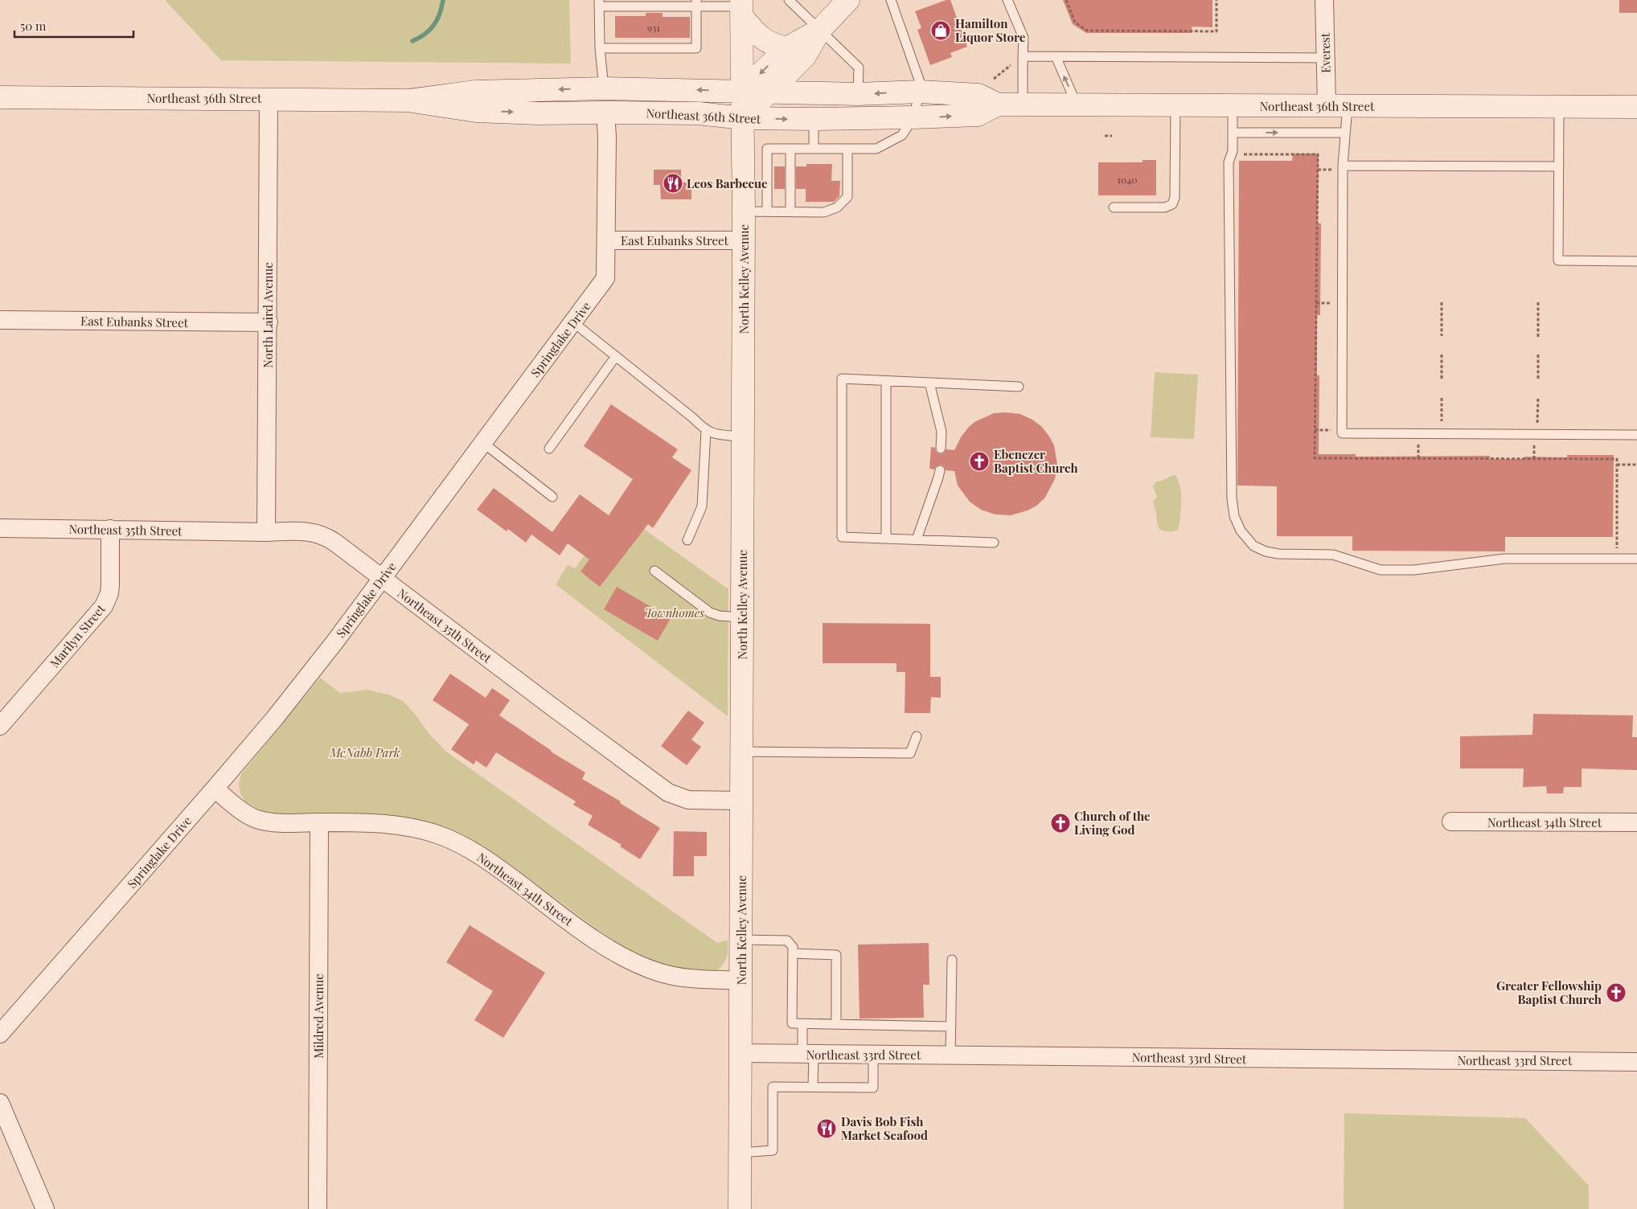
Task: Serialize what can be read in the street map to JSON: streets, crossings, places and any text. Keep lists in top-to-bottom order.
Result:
{
  "streets": {
    "main road": ["Northeast 36th Street", "North Kelley Avenue"],
    "street": [
      "Everest",
      "East Eubanks Street",
      "North Laird Avenue",
      "Springlake Drive",
      "Northeast 35th Street",
      "Marilyn Street",
      "Northeast 34th Street",
      "Mildred Avenue",
      "Northeast 33rd Street"
    ]
  },
  "crossings": [
    ["Everest", "Northeast 36th Street"],
    ["Northeast 36th Street", "North Kelley Avenue"],
    ["Northeast 36th Street", "North Laird Avenue"],
    ["Northeast 36th Street", "Springlake Drive"],
    ["East Eubanks Street", "North Kelley Avenue"],
    ["East Eubanks Street", "North Laird Avenue"],
    ["East Eubanks Street", "Springlake Drive"],
    ["North Kelley Avenue", "Northeast 35th Street"],
    ["North Kelley Avenue", "Northeast 34th Street"],
    ["North Kelley Avenue", "Northeast 33rd Street"],
    ["North Laird Avenue", "Northeast 35th Street"],
    ["Springlake Drive", "Northeast 35th Street"],
    ["Springlake Drive", "Northeast 34th Street"],
    ["Northeast 35th Street", "Marilyn Street"],
    ["Northeast 34th Street", "Mildred Avenue"]
  ],
  "parks": ["Townhomes", "McNabb Park"],
  "places": {
    "shop": ["Hamilton Liquor Store"],
    "restaurant": ["Leos Barbecue", "Davis Bob Fish Market Seafood"],
    "church": ["Ebenezer Baptist Church", "Church of the Living God", "Greater Fellowship Baptist Church"]
  },
  "house_numbers": ["931", "1040"],
  "scale_bar": "50 m"
}
